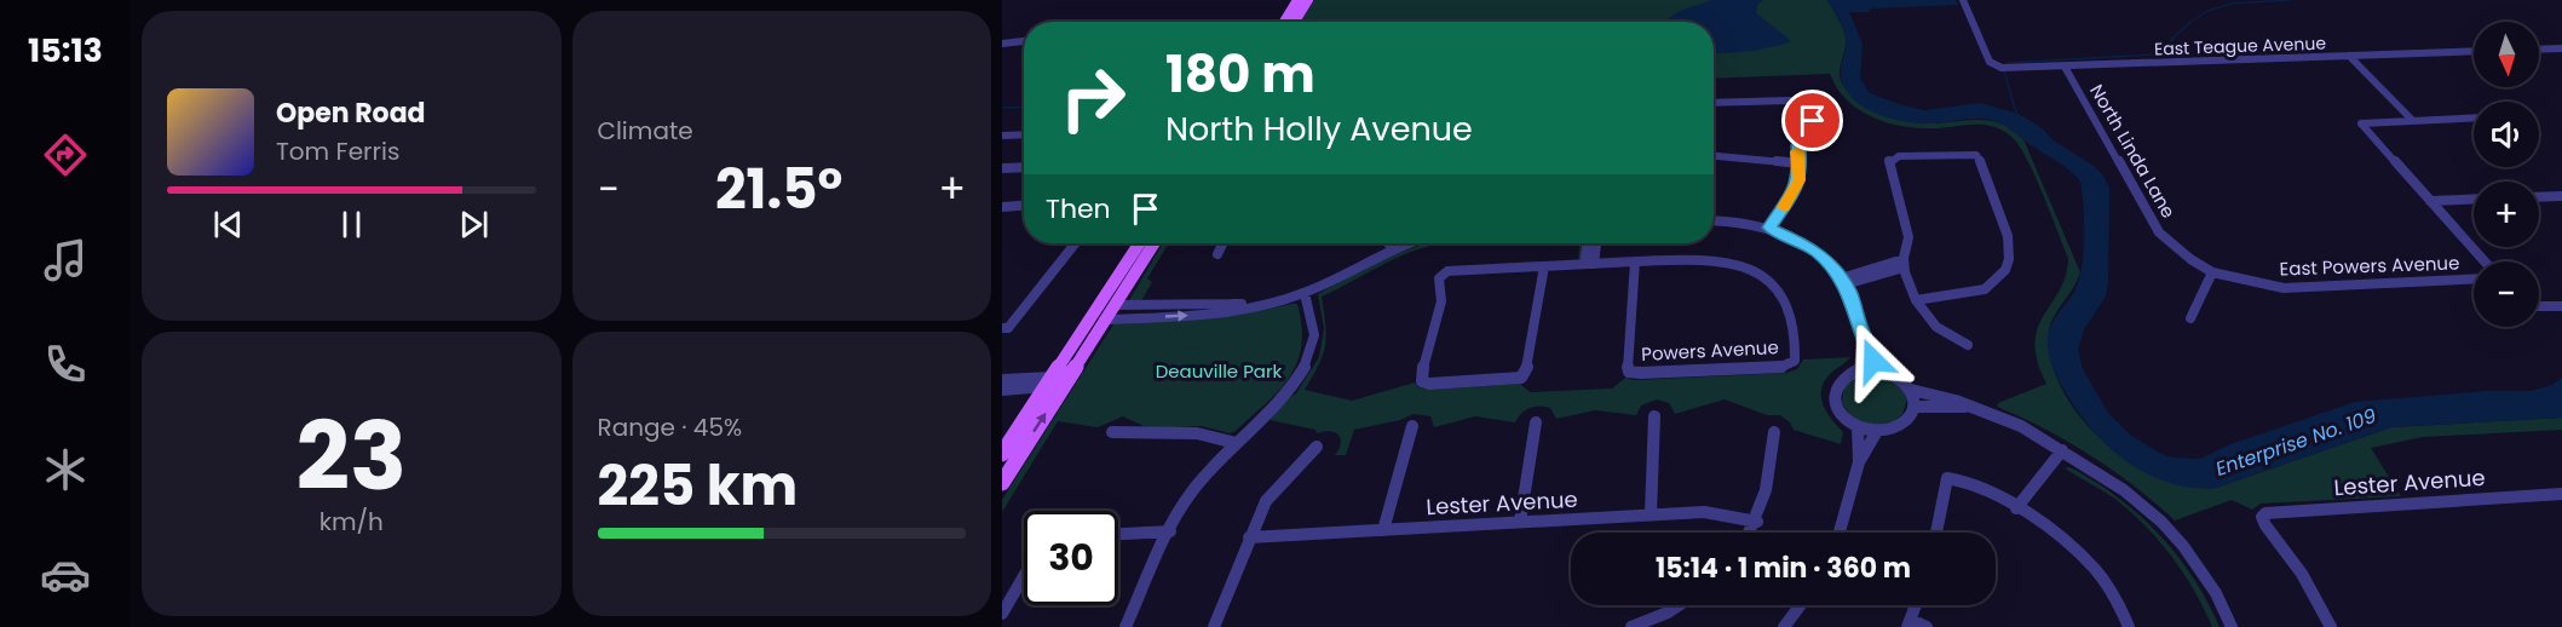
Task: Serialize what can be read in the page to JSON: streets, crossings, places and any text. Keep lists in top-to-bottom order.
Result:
{
  "streets": {
    "street": [
      "East Teague Avenue",
      "North Linda Lane",
      "East Powers Avenue",
      "Powers Avenue",
      "Lester Avenue"
    ]
  },
  "crossings": [
    ["East Teague Avenue", "North Linda Lane"],
    ["North Linda Lane", "East Powers Avenue"]
  ],
  "water": ["Enterprise No. 109"],
  "parks": ["Deauville Park"],
  "north": "bottom",
  "page": {
    "tabs": "15:13",
    "tile": [
      "Climate",
      ["23", "km/h"],
      ["Range · 45%", "225 km"]
    ],
    "map_buttons": ["+", "−"],
    "turn": ["180 m", "North Holly Avenue"],
    "song": ["Open Road", "Tom Ferris"],
    "heat": ["−", "21.5°", "+"],
    "then": "Then",
    "limit": "30",
    "trip": "15:14 · 1 min · 360 m"
  }
}
